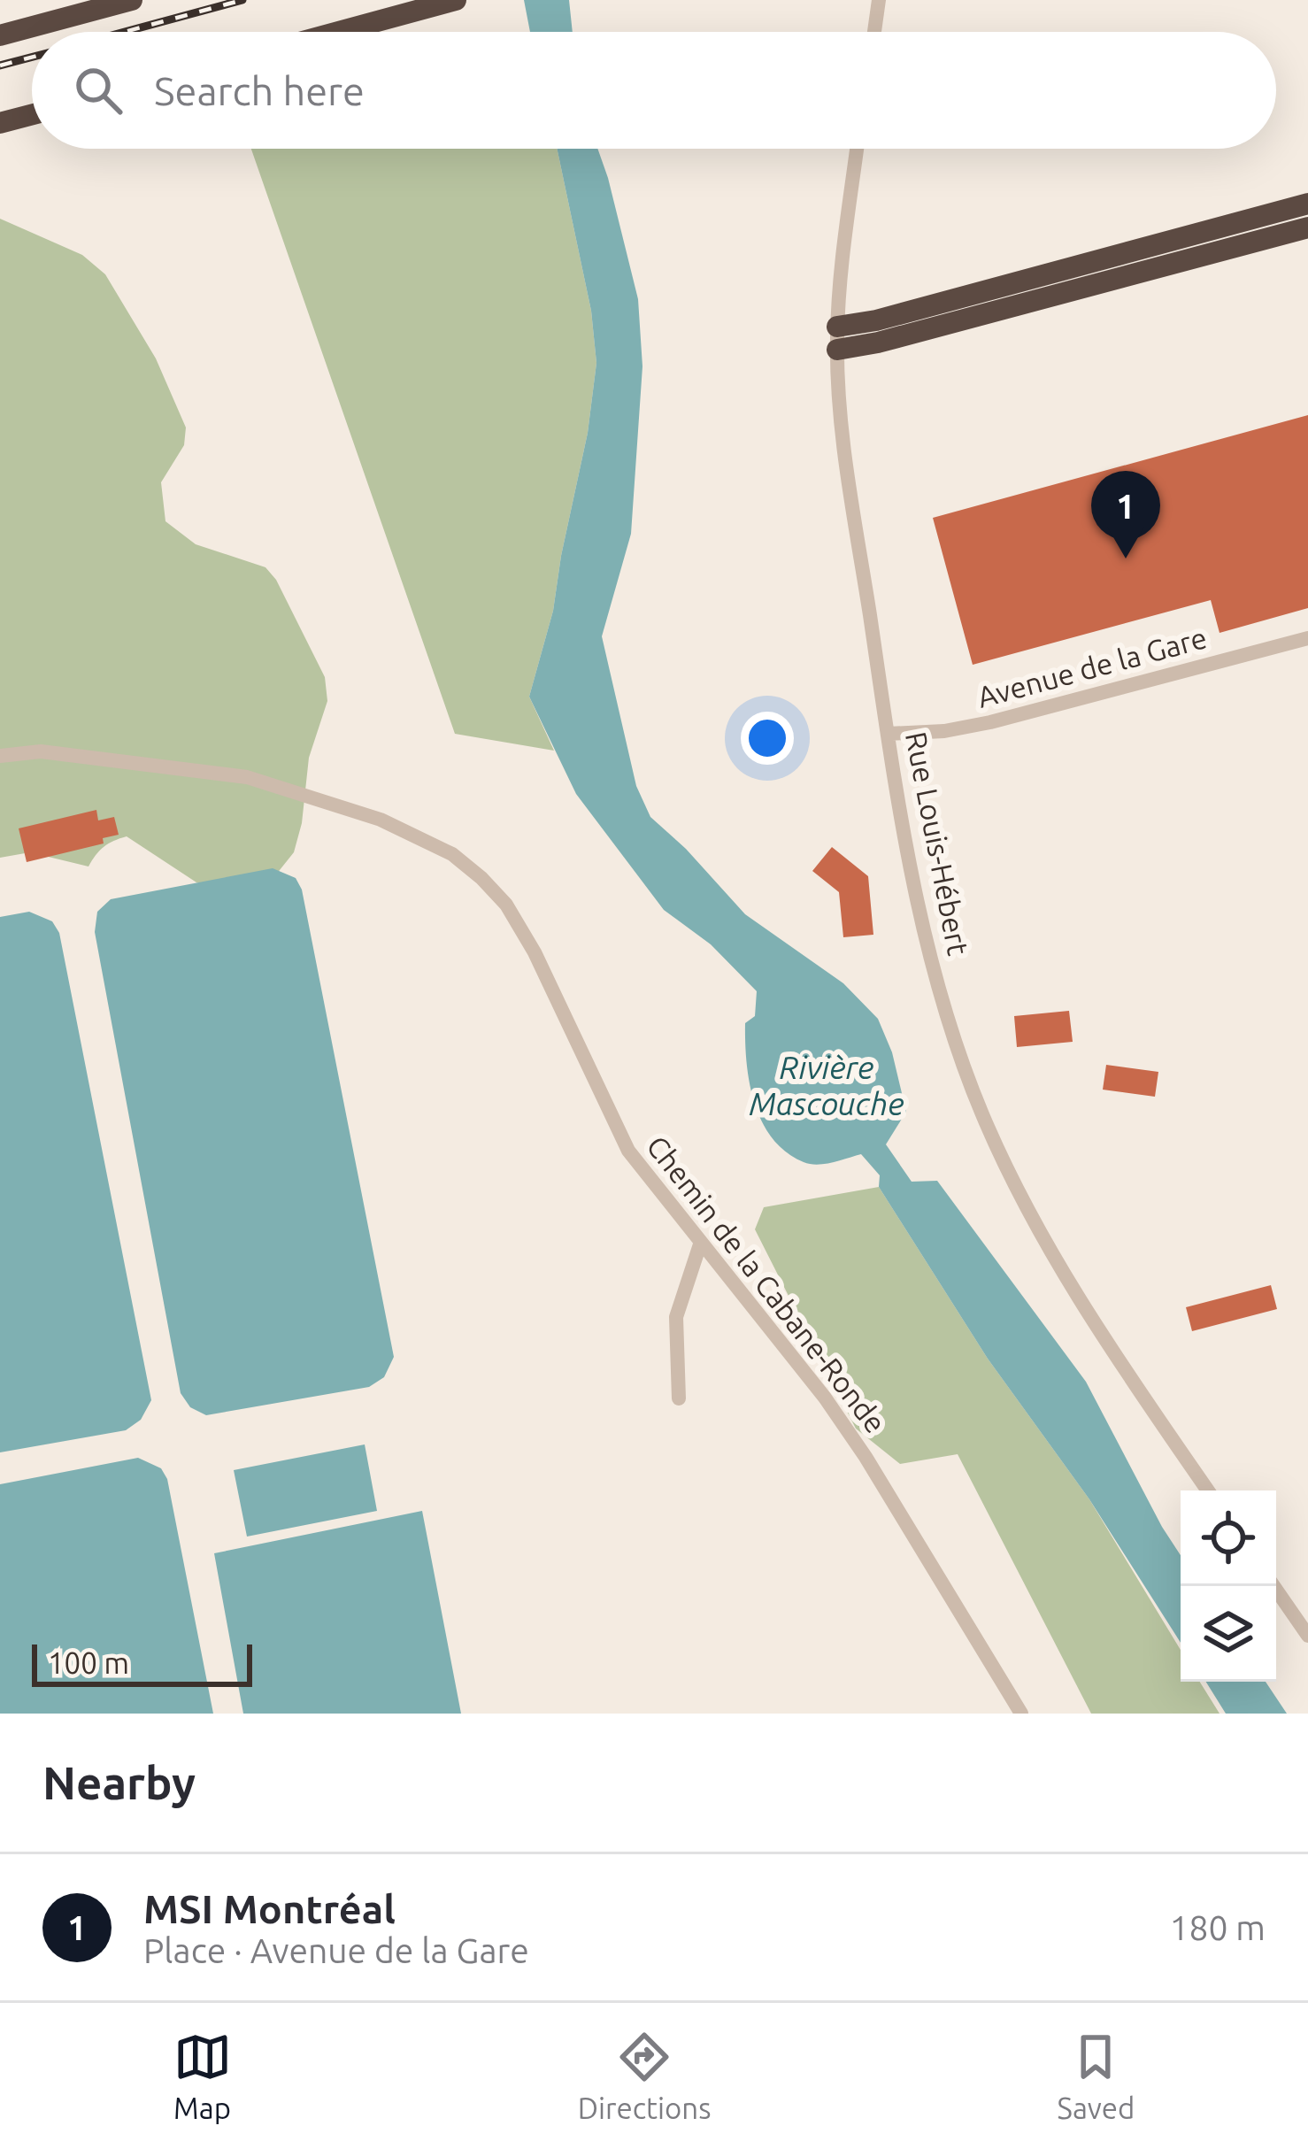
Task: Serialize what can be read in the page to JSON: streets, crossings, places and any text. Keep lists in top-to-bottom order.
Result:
{
  "streets": {
    "street": ["Avenue de la Gare", "Rue Louis-Hébert", "Chemin de la Cabane-Ronde"]
  },
  "crossings": [
    ["Avenue de la Gare", "Rue Louis-Hébert"]
  ],
  "water": ["Rivière Mascouche"],
  "scale_bar": "100 m",
  "page": {
    "search": "Search here",
    "pins": "1",
    "scale": "100 m",
    "heading": "Nearby",
    "list": [
      {
        "mark": "1",
        "name": "MSI Montréal",
        "note": "Place · Avenue de la Gare",
        "value": "180 m"
      }
    ],
    "nav": ["Map", "Directions", "Saved"]
  }
}
